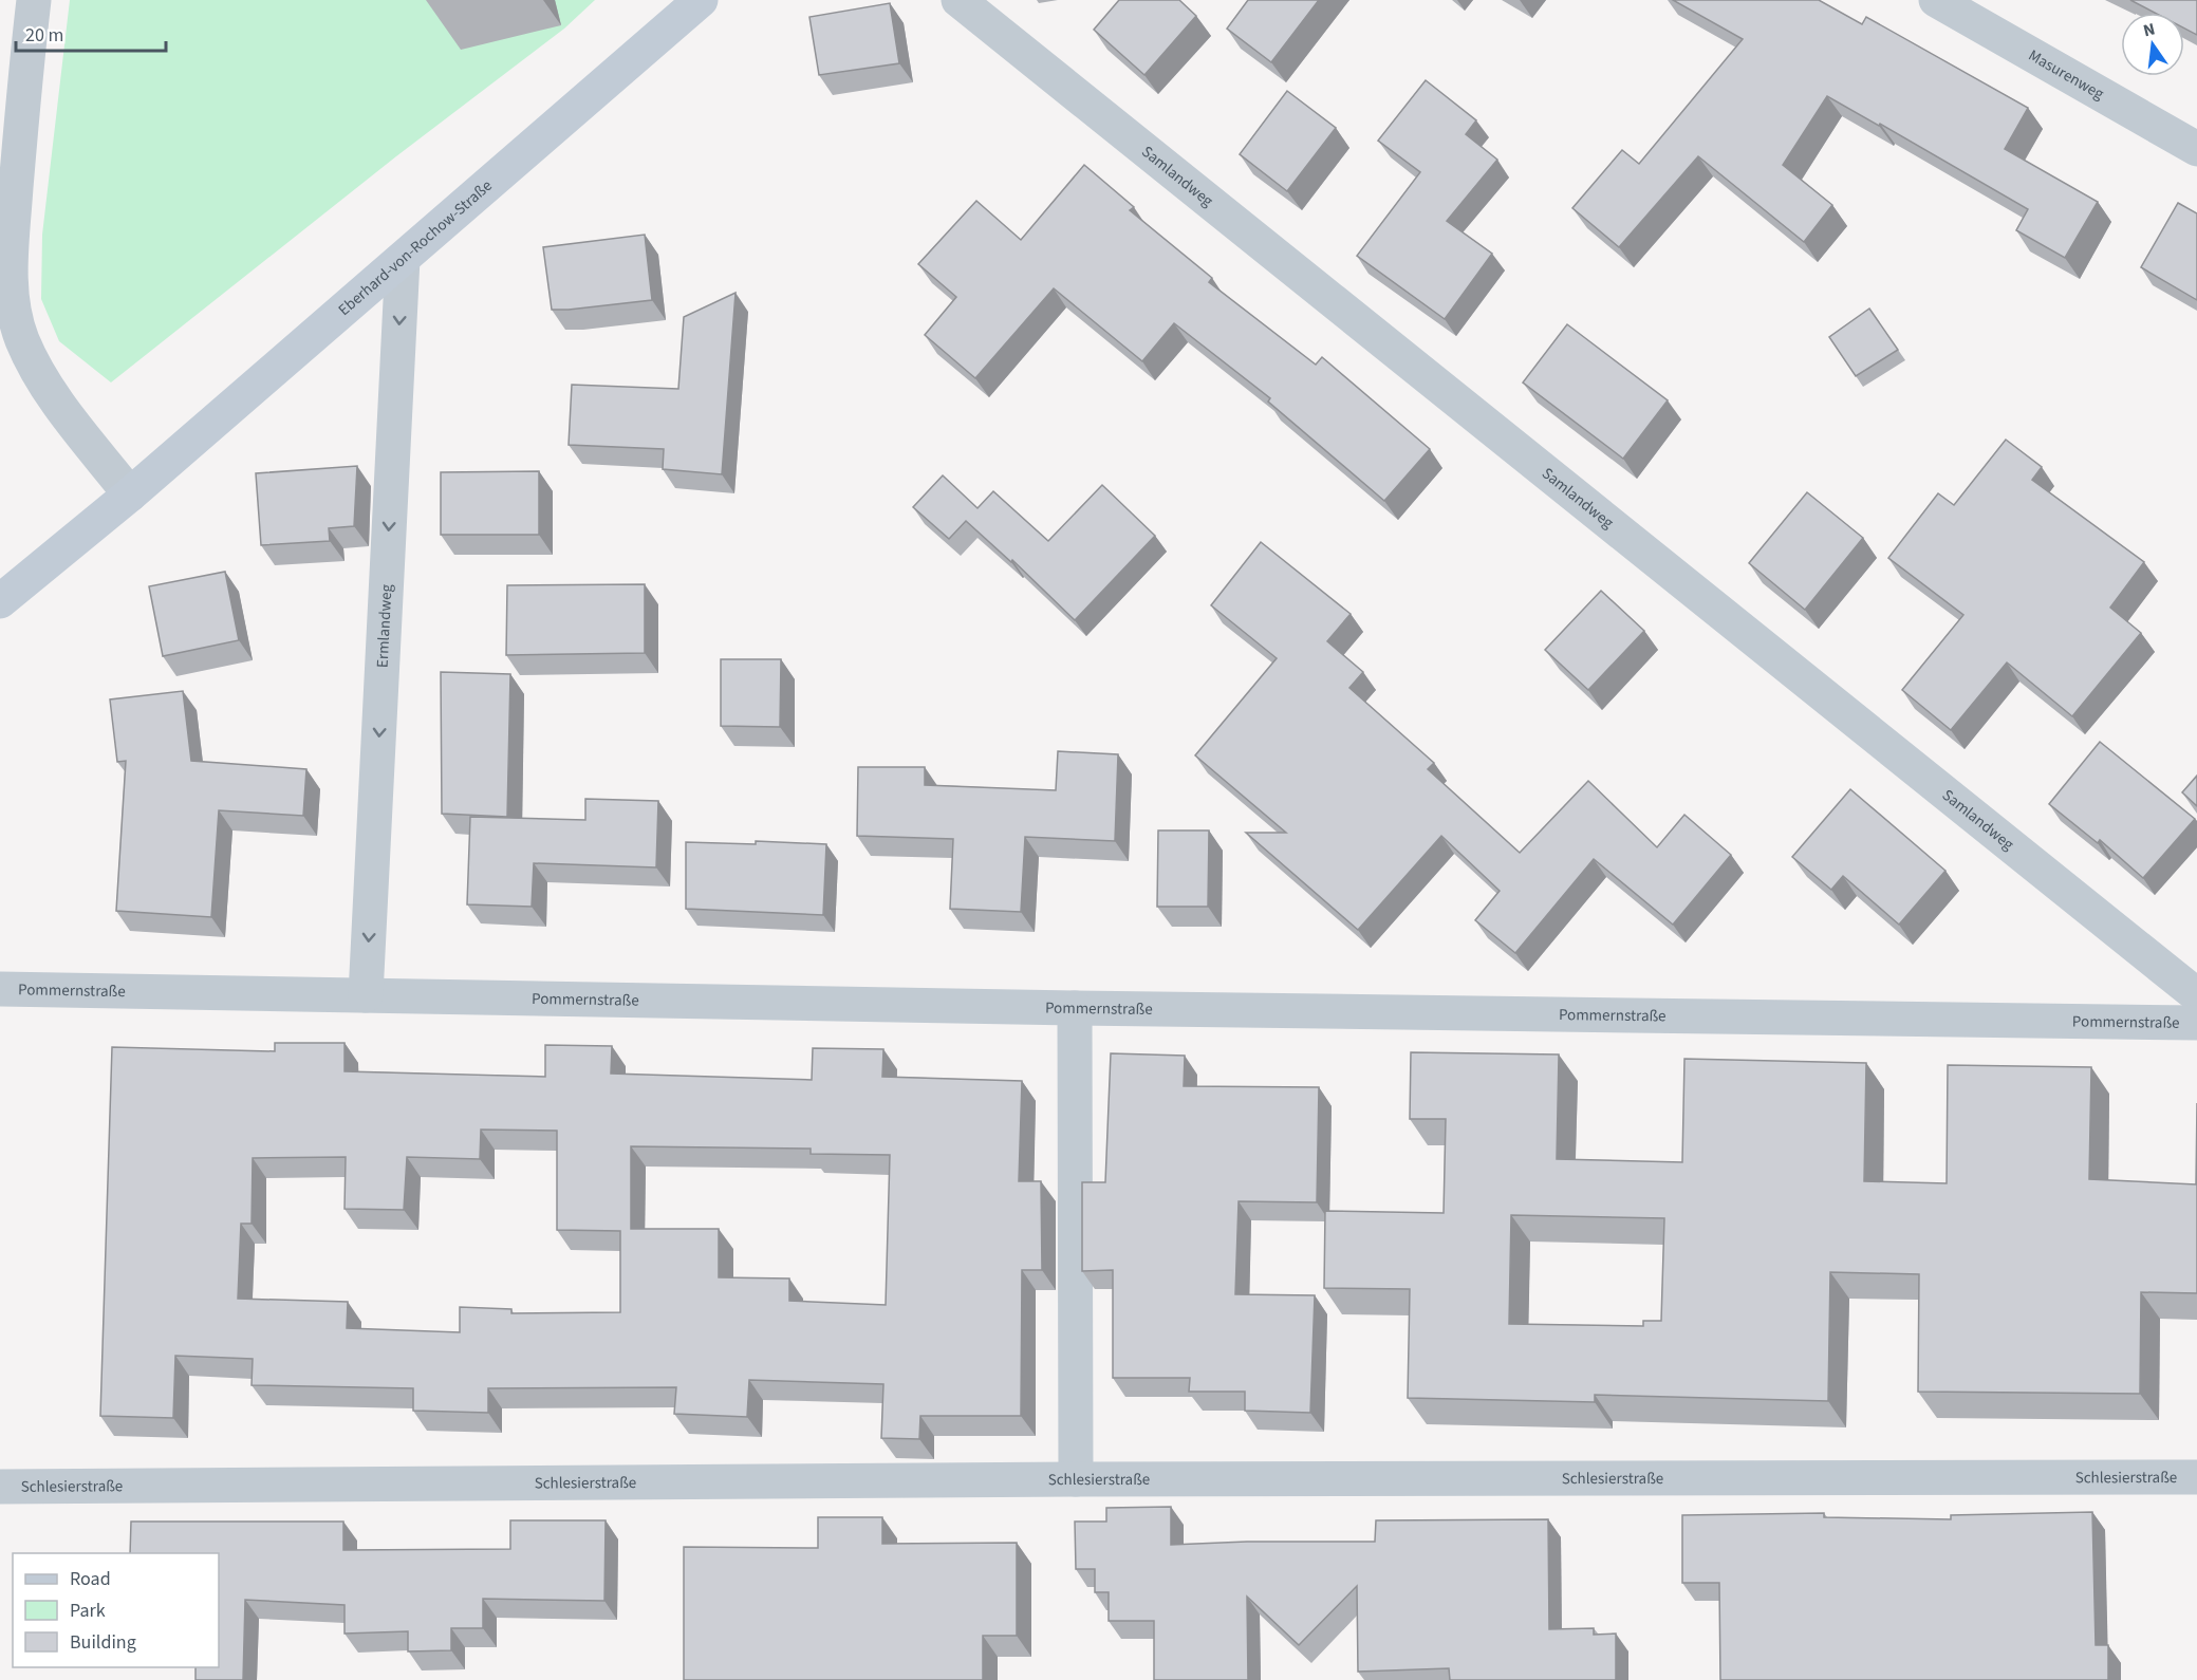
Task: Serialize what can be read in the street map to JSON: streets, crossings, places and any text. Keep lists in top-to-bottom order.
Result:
{
  "streets": {
    "main road": ["Eberhard-von-Rochow-Straße"],
    "street": [
      "Masurenweg",
      "Samlandweg",
      "Ermlandweg",
      "Pommernstraße",
      "Schlesierstraße"
    ]
  },
  "crossings": [
    ["Eberhard-von-Rochow-Straße", "Ermlandweg"],
    ["Ermlandweg", "Pommernstraße"]
  ],
  "one_way": ["Ermlandweg"],
  "legend": ["Road", "Park", "Building"],
  "scale_bar": "20 m",
  "north": "top"
}
